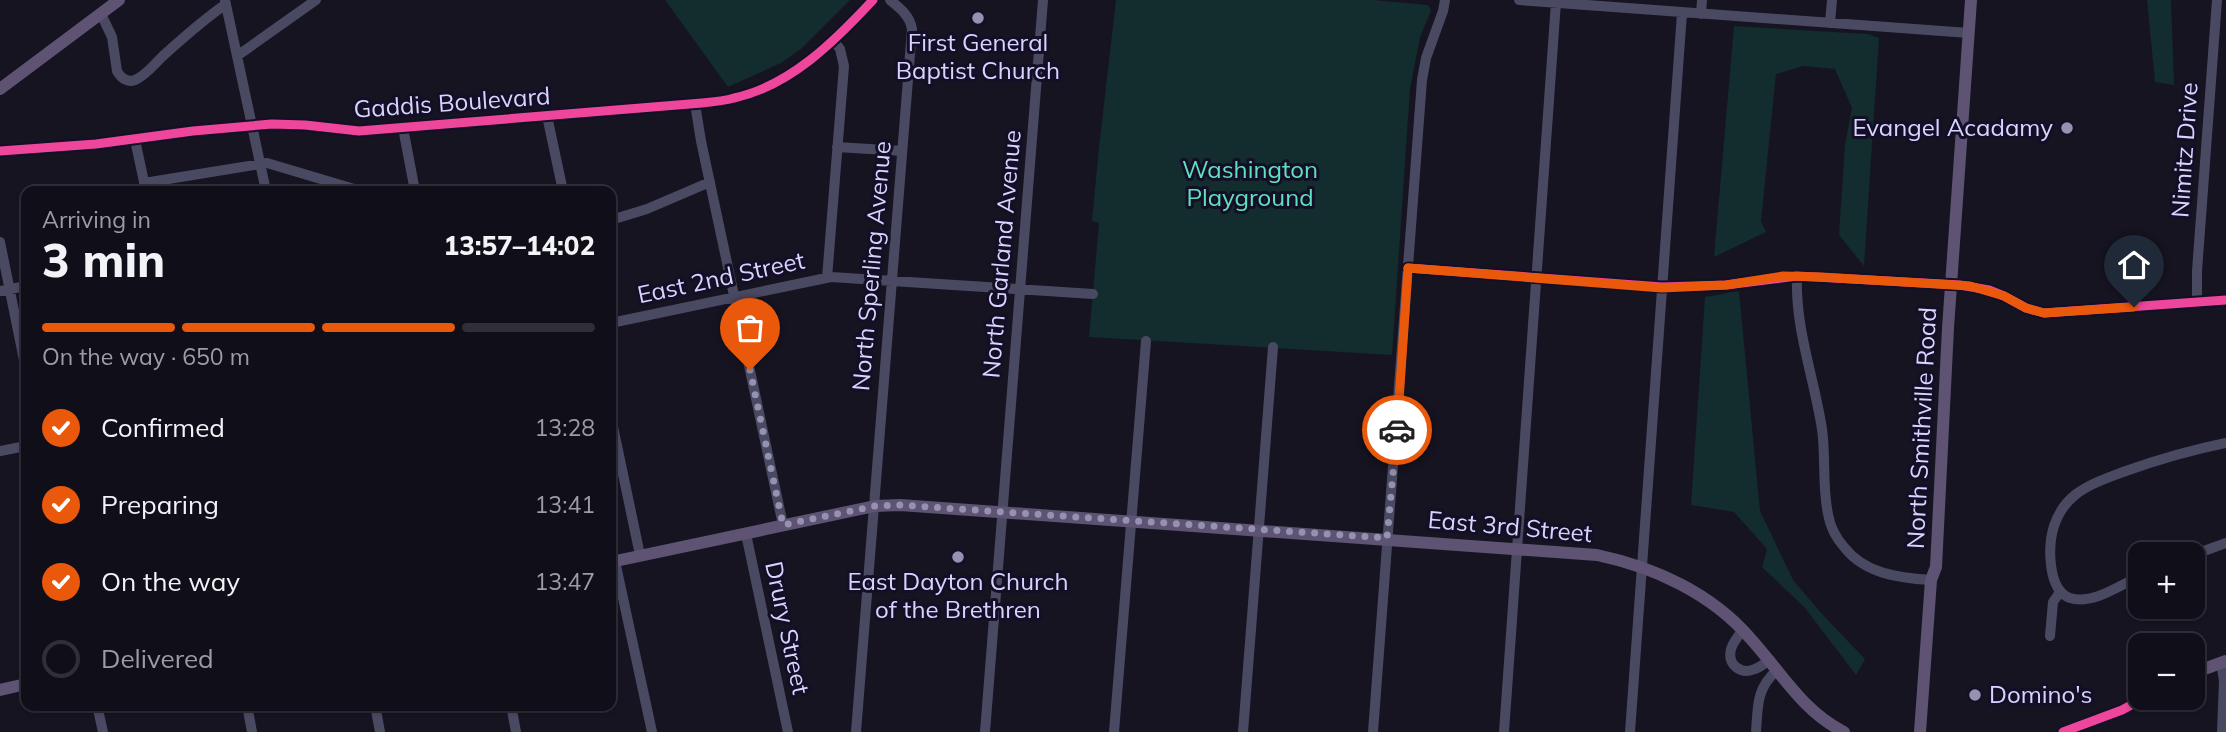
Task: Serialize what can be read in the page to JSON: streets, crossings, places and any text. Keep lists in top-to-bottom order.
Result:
{
  "streets": {
    "main road": ["North Smithville Road", "East 3rd Street"],
    "street": [
      "Gaddis Boulevard",
      "Nimitz Drive",
      "North Garland Avenue",
      "North Sperling Avenue",
      "East 2nd Street",
      "Drury Street"
    ]
  },
  "crossings": [
    ["North Garland Avenue", "East 2nd Street"],
    ["North Garland Avenue", "East 3rd Street"],
    ["North Sperling Avenue", "East 2nd Street"],
    ["North Sperling Avenue", "East 3rd Street"],
    ["East 3rd Street", "Drury Street"]
  ],
  "parks": ["Washington Playground"],
  "places": [
    "First General Baptist Church",
    "Evangel Acadamy",
    "East Dayton Church of the Brethren",
    "Domino's"
  ],
  "page": {
    "heading": ["3 min", "Arriving in", "13:57–14:02"],
    "bar": "On the way · 650 m",
    "list": [
      ["Confirmed", "13:28"],
      ["Preparing", "13:41"],
      ["On the way", "13:47"],
      "Delivered"
    ],
    "map_buttons": ["+", "−"]
  }
}
